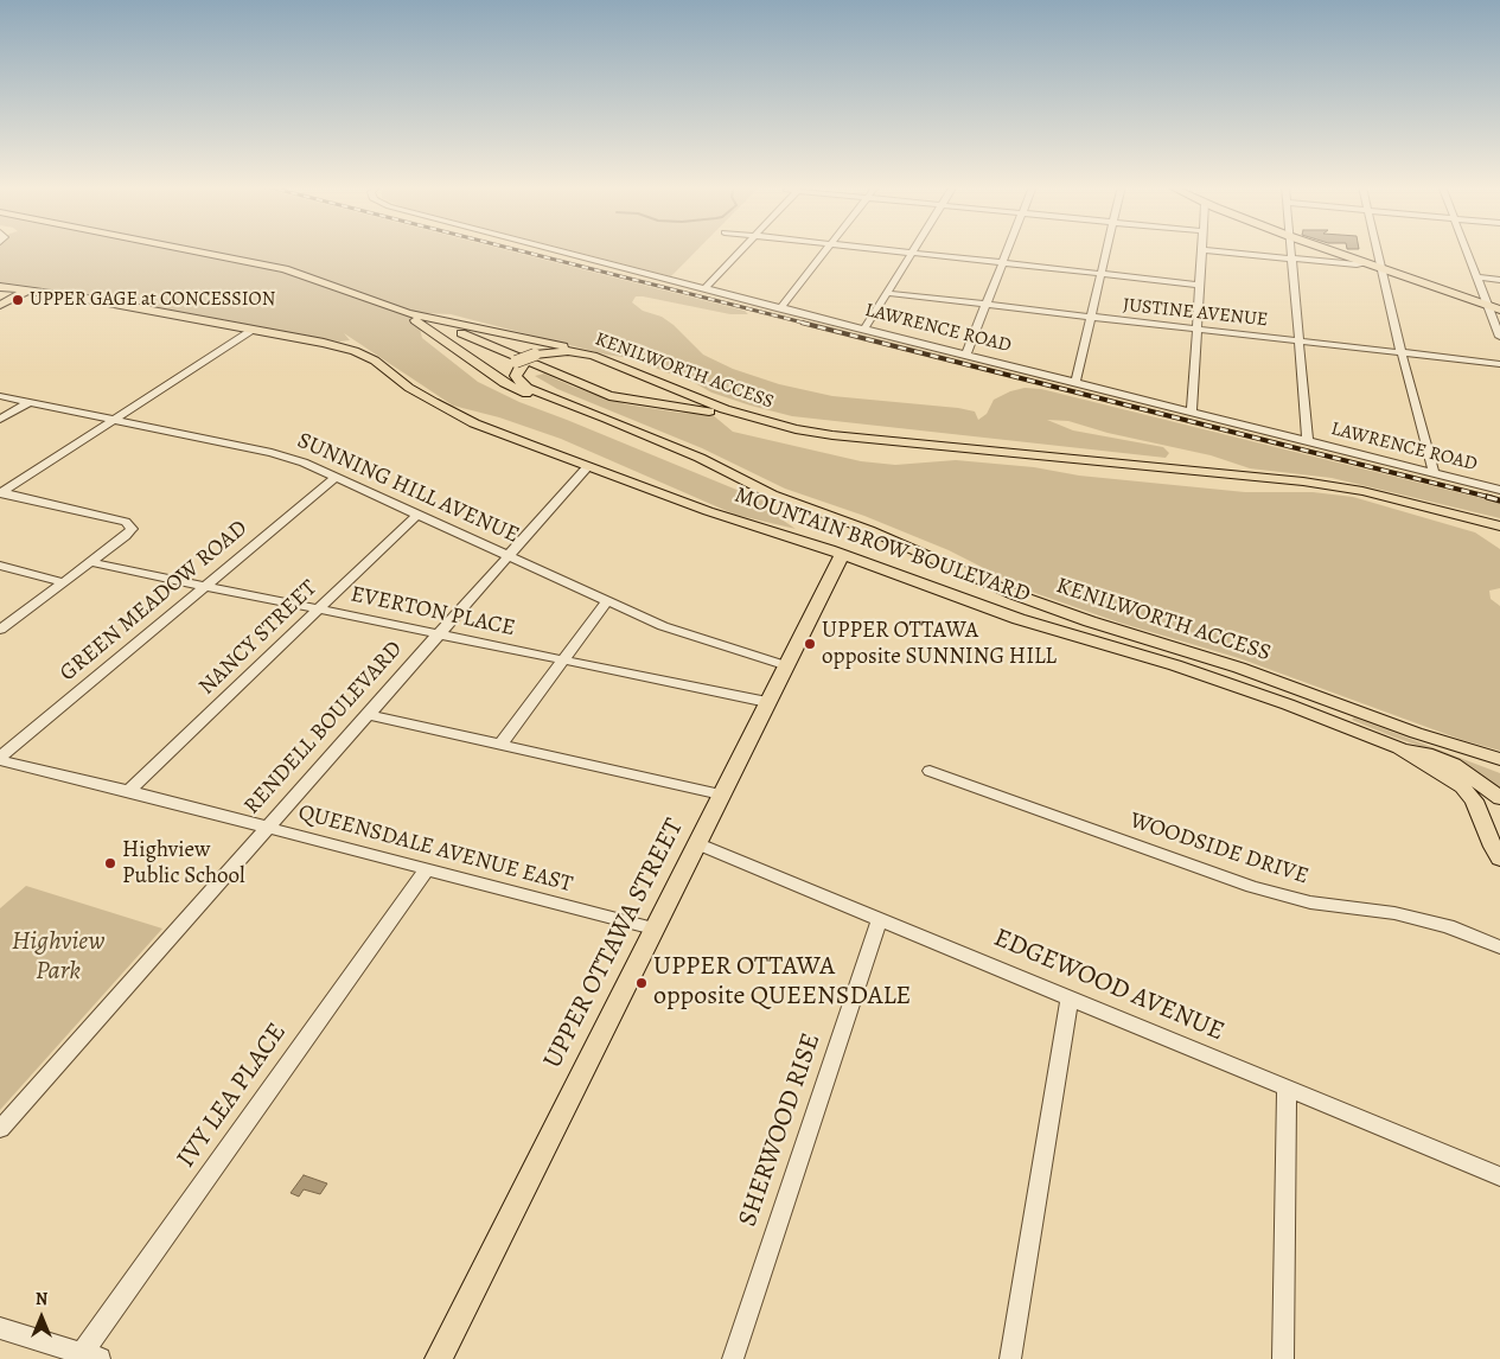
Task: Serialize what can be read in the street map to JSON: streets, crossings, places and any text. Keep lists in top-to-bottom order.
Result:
{
  "streets": {
    "main road": ["KENILWORTH ACCESS", "MOUNTAIN BROW BOULEVARD", "UPPER OTTAWA STREET"],
    "street": [
      "JUSTINE AVENUE",
      "LAWRENCE ROAD",
      "SUNNING HILL AVENUE",
      "GREEN MEADOW ROAD",
      "EVERTON PLACE",
      "NANCY STREET",
      "RENDELL BOULEVARD",
      "QUEENSDALE AVENUE EAST",
      "WOODSIDE DRIVE",
      "EDGEWOOD AVENUE",
      "IVY LEA PLACE",
      "SHERWOOD RISE"
    ]
  },
  "crossings": [
    ["SUNNING HILL AVENUE", "GREEN MEADOW ROAD"],
    ["SUNNING HILL AVENUE", "NANCY STREET"],
    ["SUNNING HILL AVENUE", "RENDELL BOULEVARD"],
    ["SUNNING HILL AVENUE", "UPPER OTTAWA STREET"],
    ["MOUNTAIN BROW BOULEVARD", "RENDELL BOULEVARD"],
    ["MOUNTAIN BROW BOULEVARD", "UPPER OTTAWA STREET"],
    ["GREEN MEADOW ROAD", "EVERTON PLACE"],
    ["GREEN MEADOW ROAD", "QUEENSDALE AVENUE EAST"],
    ["EVERTON PLACE", "NANCY STREET"],
    ["EVERTON PLACE", "RENDELL BOULEVARD"],
    ["EVERTON PLACE", "UPPER OTTAWA STREET"],
    ["NANCY STREET", "QUEENSDALE AVENUE EAST"],
    ["RENDELL BOULEVARD", "QUEENSDALE AVENUE EAST"],
    ["QUEENSDALE AVENUE EAST", "UPPER OTTAWA STREET"],
    ["QUEENSDALE AVENUE EAST", "IVY LEA PLACE"],
    ["UPPER OTTAWA STREET", "EDGEWOOD AVENUE"],
    ["EDGEWOOD AVENUE", "SHERWOOD RISE"]
  ],
  "parks": ["Highview Park"],
  "places": [
    "UPPER GAGE at CONCESSION",
    "UPPER OTTAWA opposite SUNNING HILL",
    "Highview Public School",
    "UPPER OTTAWA opposite QUEENSDALE"
  ],
  "north": "top"
}
